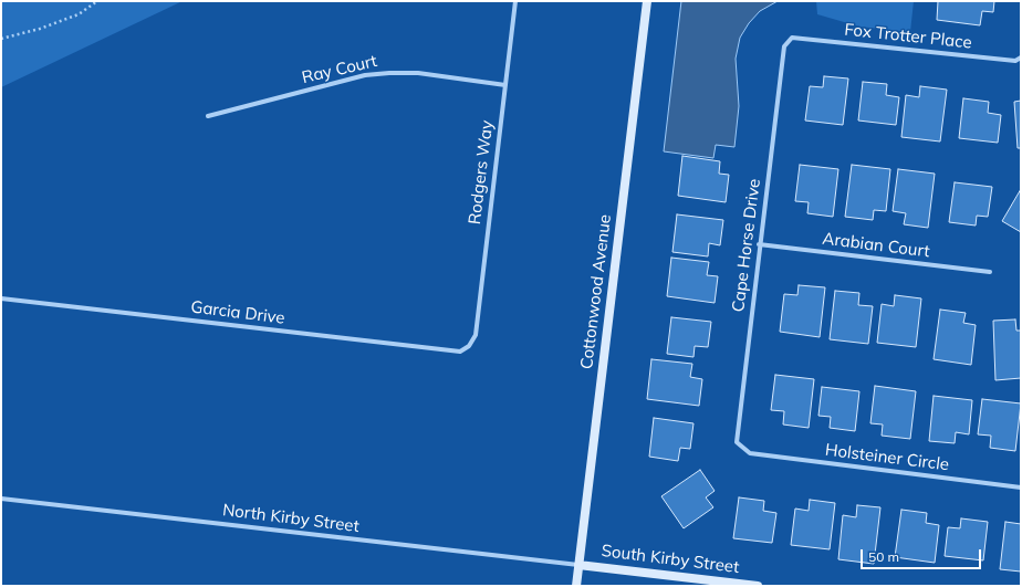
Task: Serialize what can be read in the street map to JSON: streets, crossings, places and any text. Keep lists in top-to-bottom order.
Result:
{
  "streets": {
    "main road": ["Cottonwood Avenue", "South Kirby Street"],
    "street": [
      "Fox Trotter Place",
      "Ray Court",
      "Rodgers Way",
      "Cape Horse Drive",
      "Arabian Court",
      "Garcia Drive",
      "Holsteiner Circle",
      "North Kirby Street"
    ]
  },
  "crossings": [
    ["Fox Trotter Place", "Cape Horse Drive"],
    ["Ray Court", "Rodgers Way"],
    ["Rodgers Way", "Garcia Drive"],
    ["Cape Horse Drive", "Arabian Court"],
    ["Cape Horse Drive", "Holsteiner Circle"],
    ["Cottonwood Avenue", "North Kirby Street"],
    ["Cottonwood Avenue", "South Kirby Street"],
    ["North Kirby Street", "South Kirby Street"]
  ],
  "scale_bar": "50 m"
}
